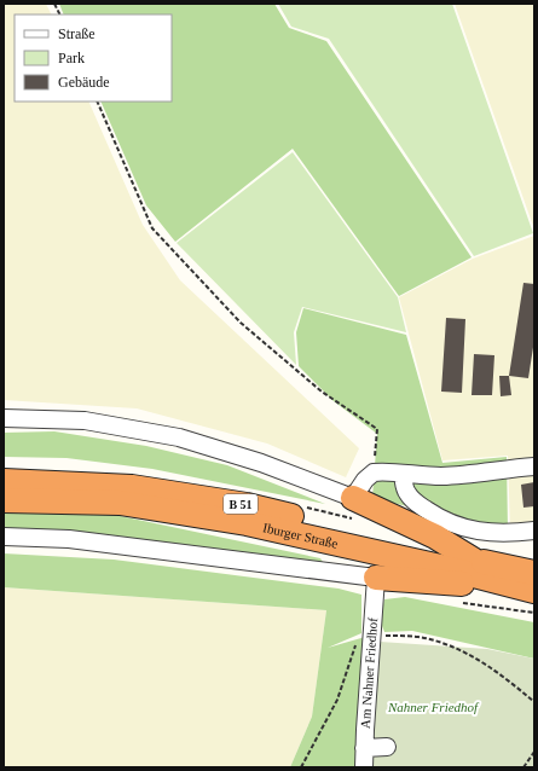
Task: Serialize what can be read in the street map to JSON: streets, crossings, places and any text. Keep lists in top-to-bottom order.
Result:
{
  "streets": {
    "highway": ["B 51", "Iburger Straße"],
    "street": ["Am Nahner Friedhof"]
  },
  "parks": ["Nahner Friedhof"],
  "legend": ["Straße", "Park", "Gebäude"]
}
